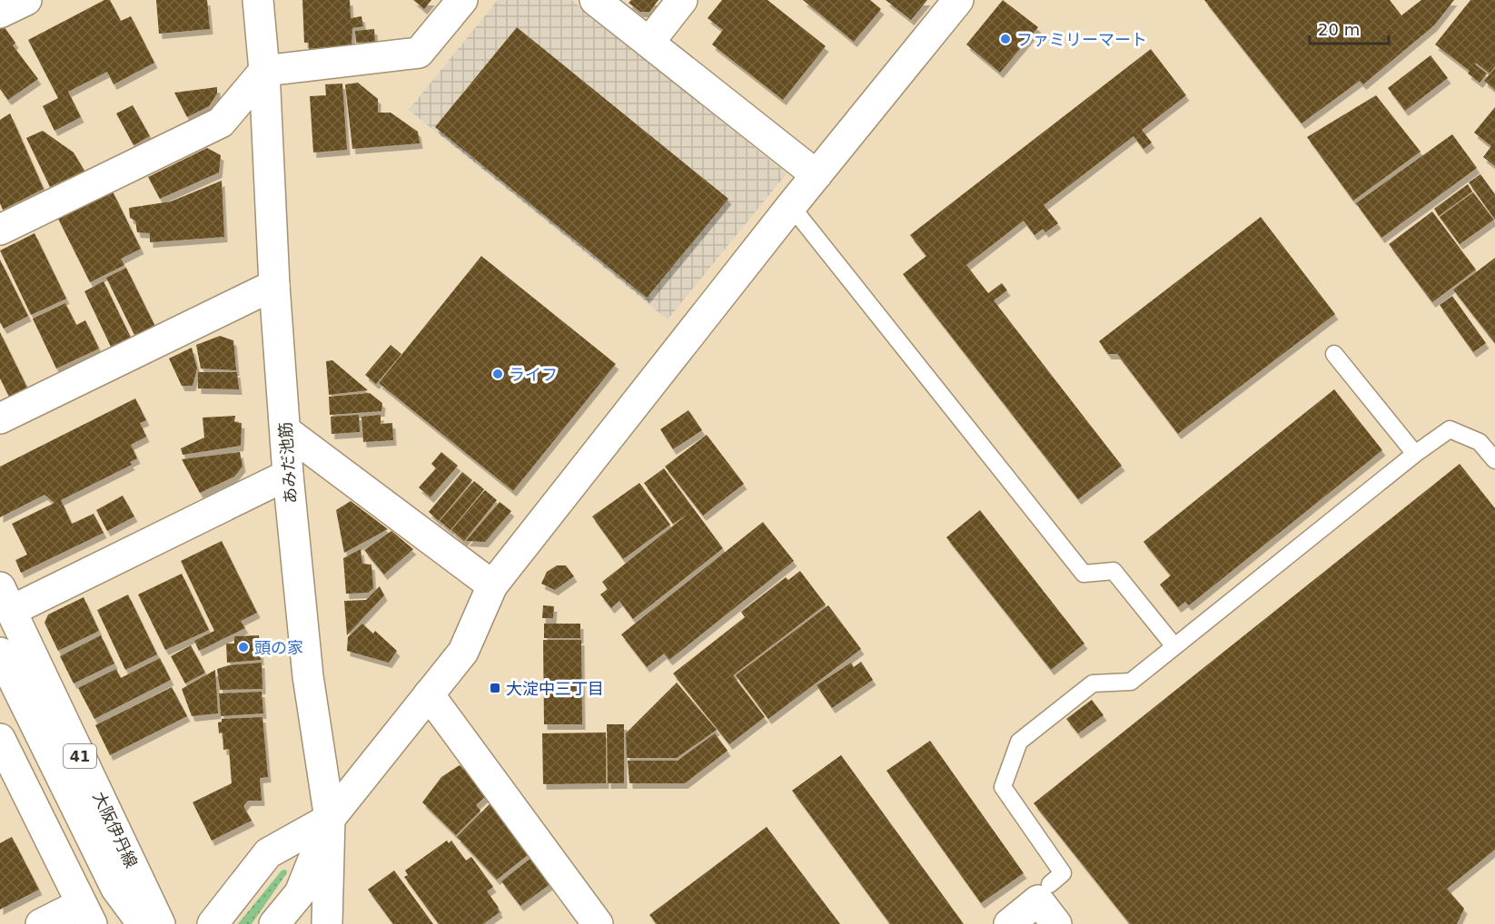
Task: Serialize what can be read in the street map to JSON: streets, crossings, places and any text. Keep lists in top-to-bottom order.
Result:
{
  "streets": {
    "main road": ["あみだ池筋", "41", "大阪伊丹線"]
  },
  "places": {
    "other": ["ファミリーマート", "ライフ", "頭の家"],
    "transit": ["大淀中三丁目"]
  },
  "scale_bar": "20 m"
}
